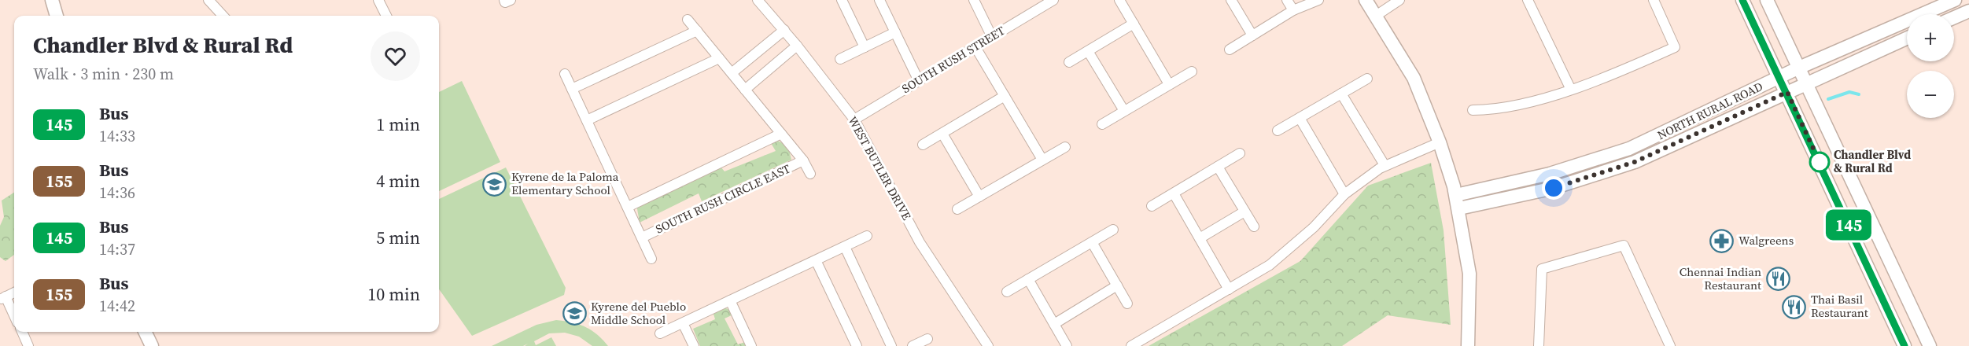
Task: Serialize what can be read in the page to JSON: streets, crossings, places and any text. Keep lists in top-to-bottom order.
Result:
{
  "streets": {
    "main road": ["NORTH RURAL ROAD"],
    "street": ["SOUTH RUSH STREET", "WEST BUTLER DRIVE", "SOUTH RUSH CIRCLE EAST"]
  },
  "crossings": [
    ["SOUTH RUSH STREET", "WEST BUTLER DRIVE"]
  ],
  "places": {
    "other": ["Chandler Blvd & Rural Rd"],
    "school or university": ["Kyrene de la Paloma Elementary School", "Kyrene del Pueblo Middle School"],
    "pharmacy": ["Walgreens"],
    "restaurant": ["Chennai Indian Restaurant", "Thai Basil Restaurant"]
  },
  "lines": ["bus line 145"],
  "page": {
    "on_map": "145",
    "map_buttons": ["+", "−"],
    "heading": ["Chandler Blvd & Rural Rd", "Walk · 3 min · 230 m"],
    "list": [
      {
        "mark": "145",
        "name": "Bus",
        "note": "14:33",
        "value": "1 min"
      },
      {
        "mark": "155",
        "name": "Bus",
        "note": "14:36",
        "value": "4 min"
      },
      {
        "mark": "145",
        "name": "Bus",
        "note": "14:37",
        "value": "5 min"
      },
      {
        "mark": "155",
        "name": "Bus",
        "note": "14:42",
        "value": "10 min"
      }
    ]
  }
}
